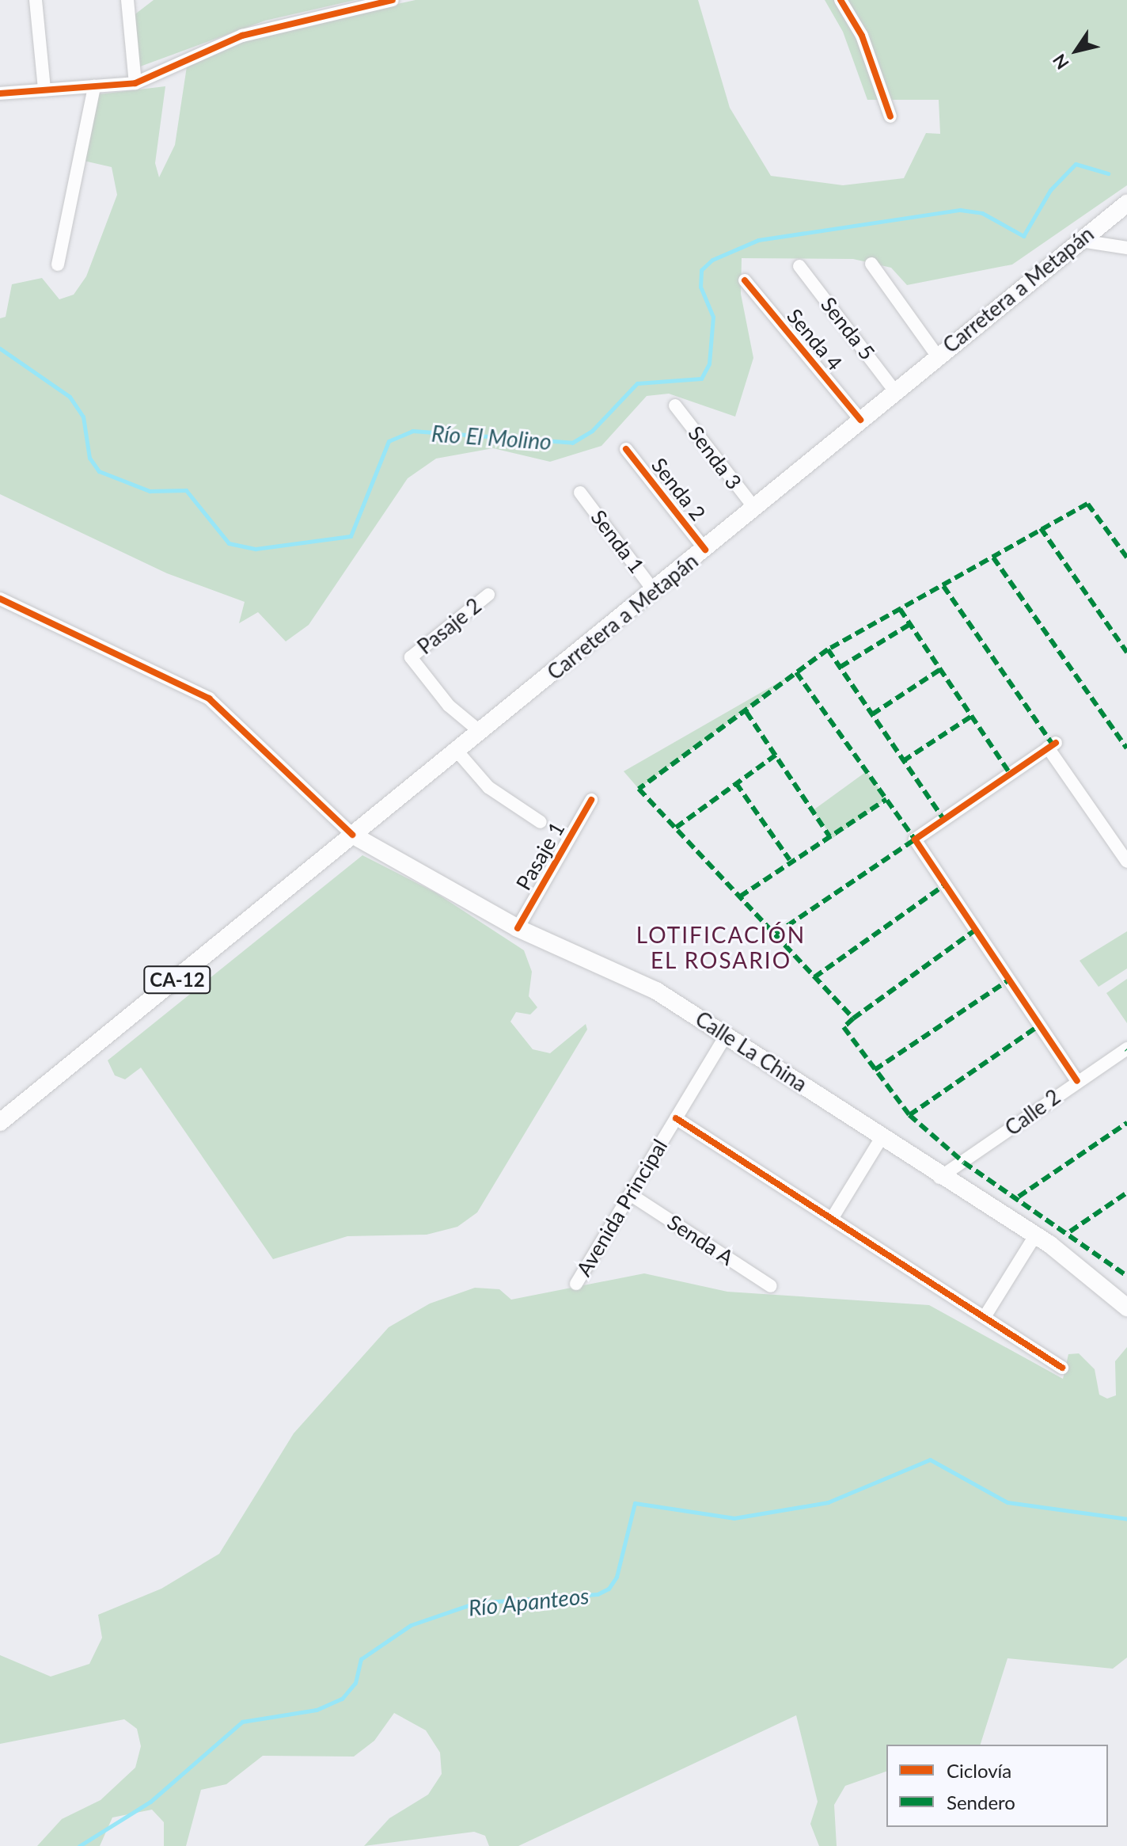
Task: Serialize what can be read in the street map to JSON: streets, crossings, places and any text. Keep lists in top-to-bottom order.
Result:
{
  "streets": {
    "main road": ["Carretera a Metapán", "CA-12", "Calle La China"],
    "street": [
      "Senda 5",
      "Senda 4",
      "Senda 3",
      "Senda 2",
      "Senda 1",
      "Pasaje 2",
      "Pasaje 1",
      "Calle 2",
      "Avenida Principal",
      "Senda A"
    ]
  },
  "crossings": [
    ["Carretera a Metapán", "Senda 5"],
    ["Carretera a Metapán", "Senda 4"],
    ["Carretera a Metapán", "Senda 3"],
    ["Carretera a Metapán", "Senda 2"],
    ["Carretera a Metapán", "Senda 1"],
    ["Carretera a Metapán", "Pasaje 2"],
    ["Carretera a Metapán", "CA-12"],
    ["Carretera a Metapán", "Calle La China"],
    ["Pasaje 1", "Calle La China"],
    ["CA-12", "Calle La China"],
    ["Calle La China", "Calle 2"],
    ["Calle La China", "Avenida Principal"],
    ["Avenida Principal", "Senda A"]
  ],
  "districts": ["LOTIFICACIÓN EL ROSARIO"],
  "water": ["Río El Molino", "Río Apanteos"],
  "legend": ["Ciclovía", "Sendero"],
  "north": "bottom left"
}
